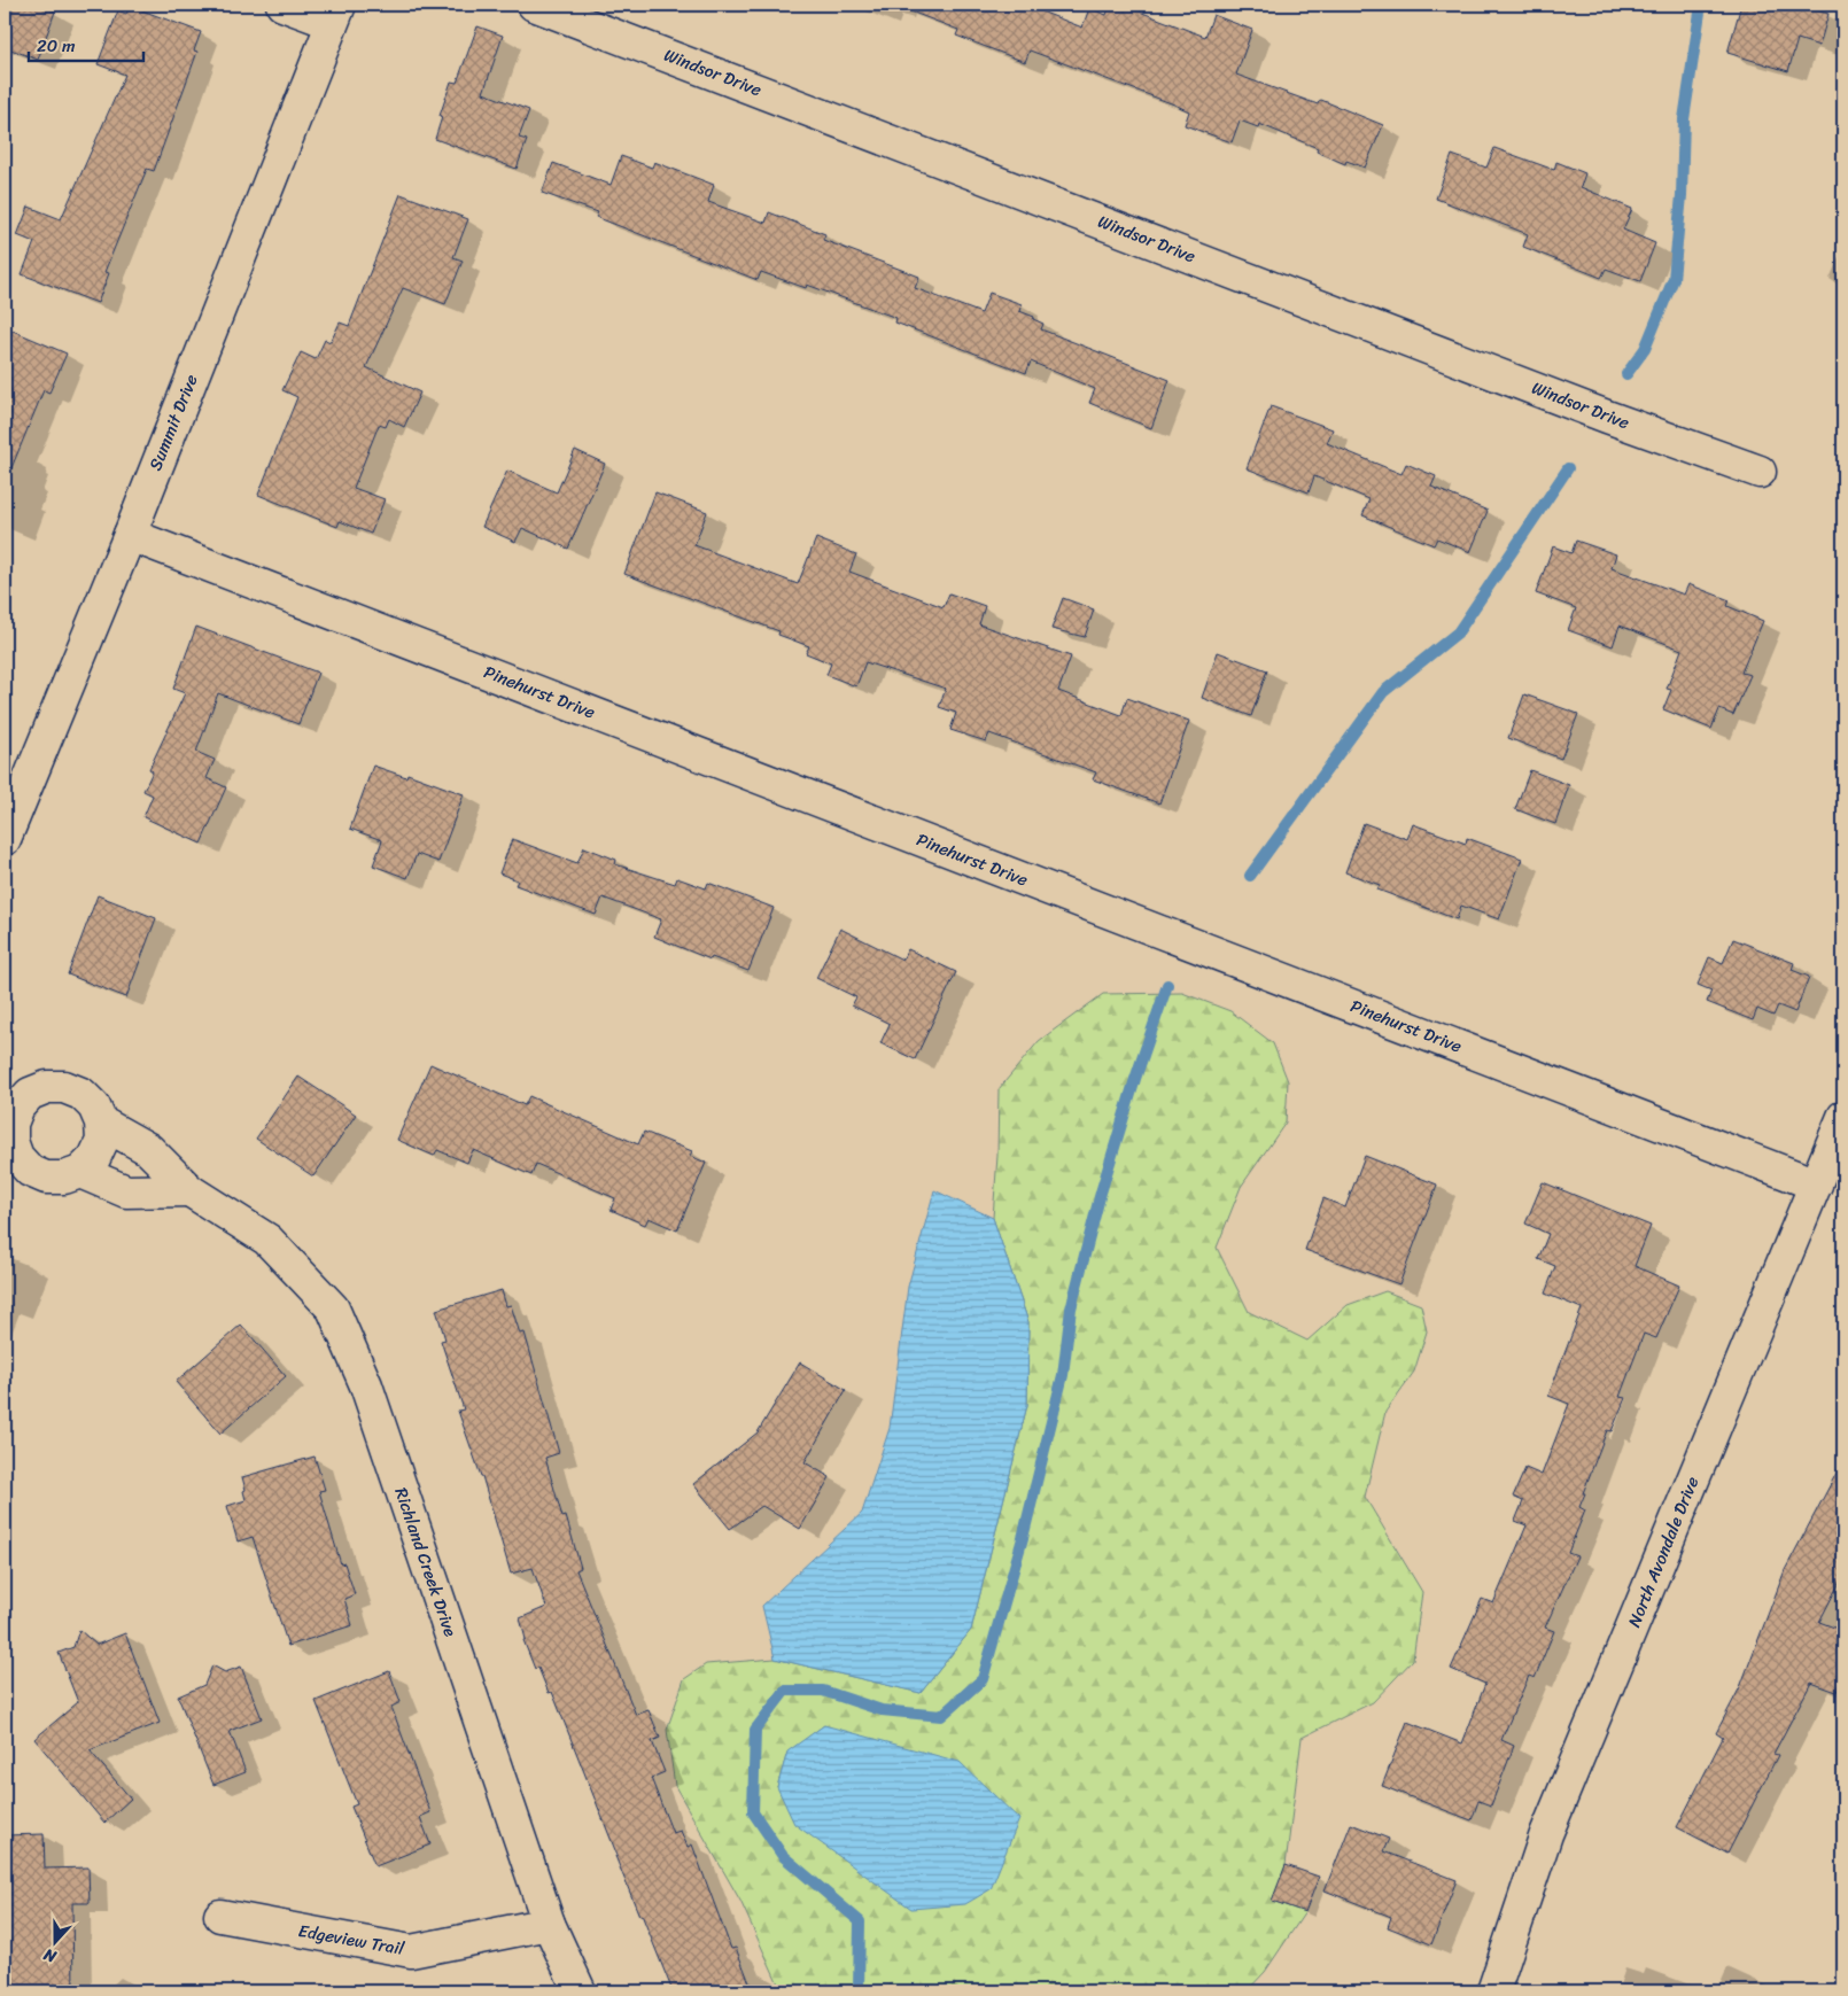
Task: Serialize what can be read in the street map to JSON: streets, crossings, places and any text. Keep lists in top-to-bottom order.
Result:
{
  "streets": {
    "street": [
      "Windsor Drive",
      "Summit Drive",
      "Pinehurst Drive",
      "North Avondale Drive",
      "Richland Creek Drive",
      "Edgeview Trail"
    ]
  },
  "crossings": [
    ["Summit Drive", "Pinehurst Drive"],
    ["Pinehurst Drive", "North Avondale Drive"],
    ["Richland Creek Drive", "Edgeview Trail"]
  ],
  "scale_bar": "20 m",
  "north": "bottom"
}
